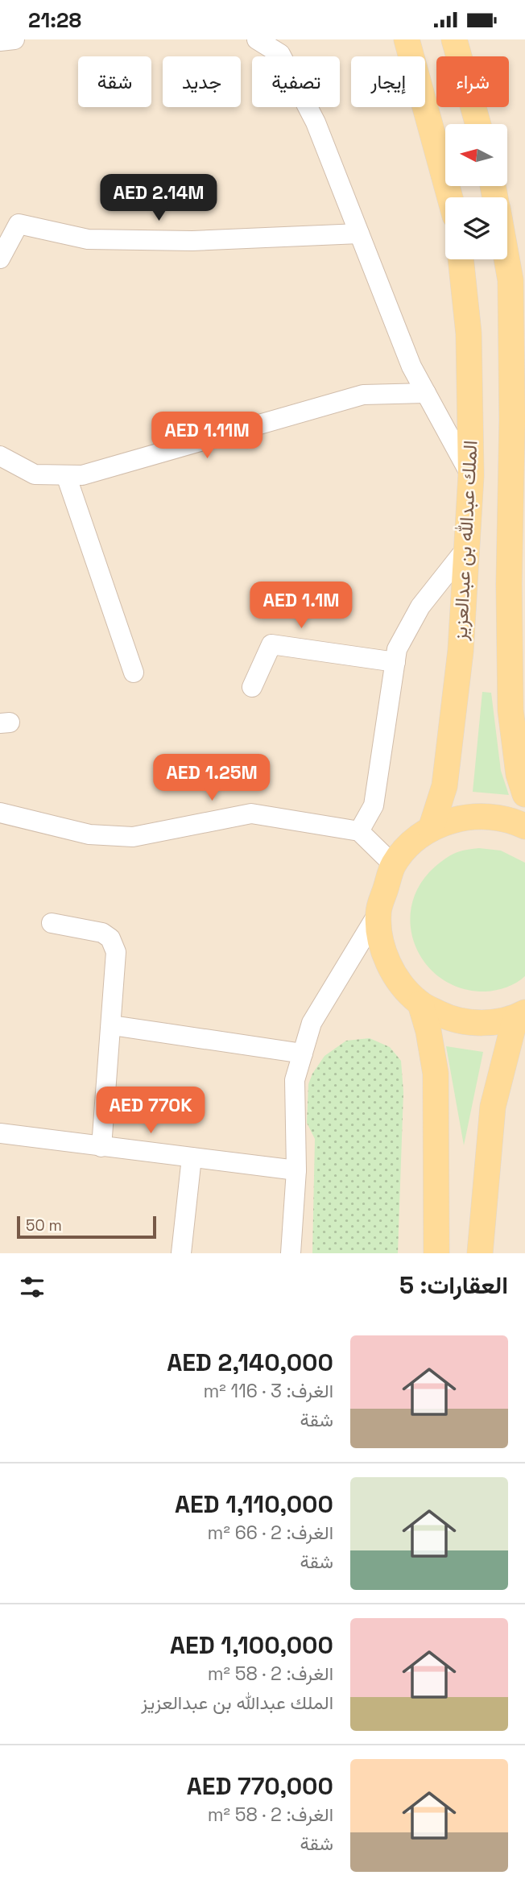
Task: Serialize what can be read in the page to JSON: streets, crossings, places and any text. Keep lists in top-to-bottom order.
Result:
{
  "streets": {
    "main road": ["الملك عبدالله بن عبدالعزيز"]
  },
  "scale_bar": "50 m",
  "north": "left",
  "page": {
    "status": "21:28",
    "chip": [
      "شراء",
      "إيجار",
      "تصفية",
      "جديد",
      "شقة"
    ],
    "price": [
      "AED 2.14M",
      "AED 1.11M",
      "AED 1.1M",
      "AED 1.25M",
      "AED 770K"
    ],
    "scale": "50 m",
    "heading": "العقارات: 5",
    "list": [
      {
        "name": "AED 2,140,000",
        "note": "الغرف: 3 · 116 m² · شقة"
      },
      {
        "name": "AED 1,110,000",
        "note": "الغرف: 2 · 66 m² · شقة"
      },
      {
        "name": "AED 1,100,000",
        "note": "الغرف: 2 · 58 m² · الملك عبدالله بن عبدالعزيز"
      },
      {
        "name": "AED 770,000",
        "note": "الغرف: 2 · 58 m² · شقة"
      }
    ]
  }
}
